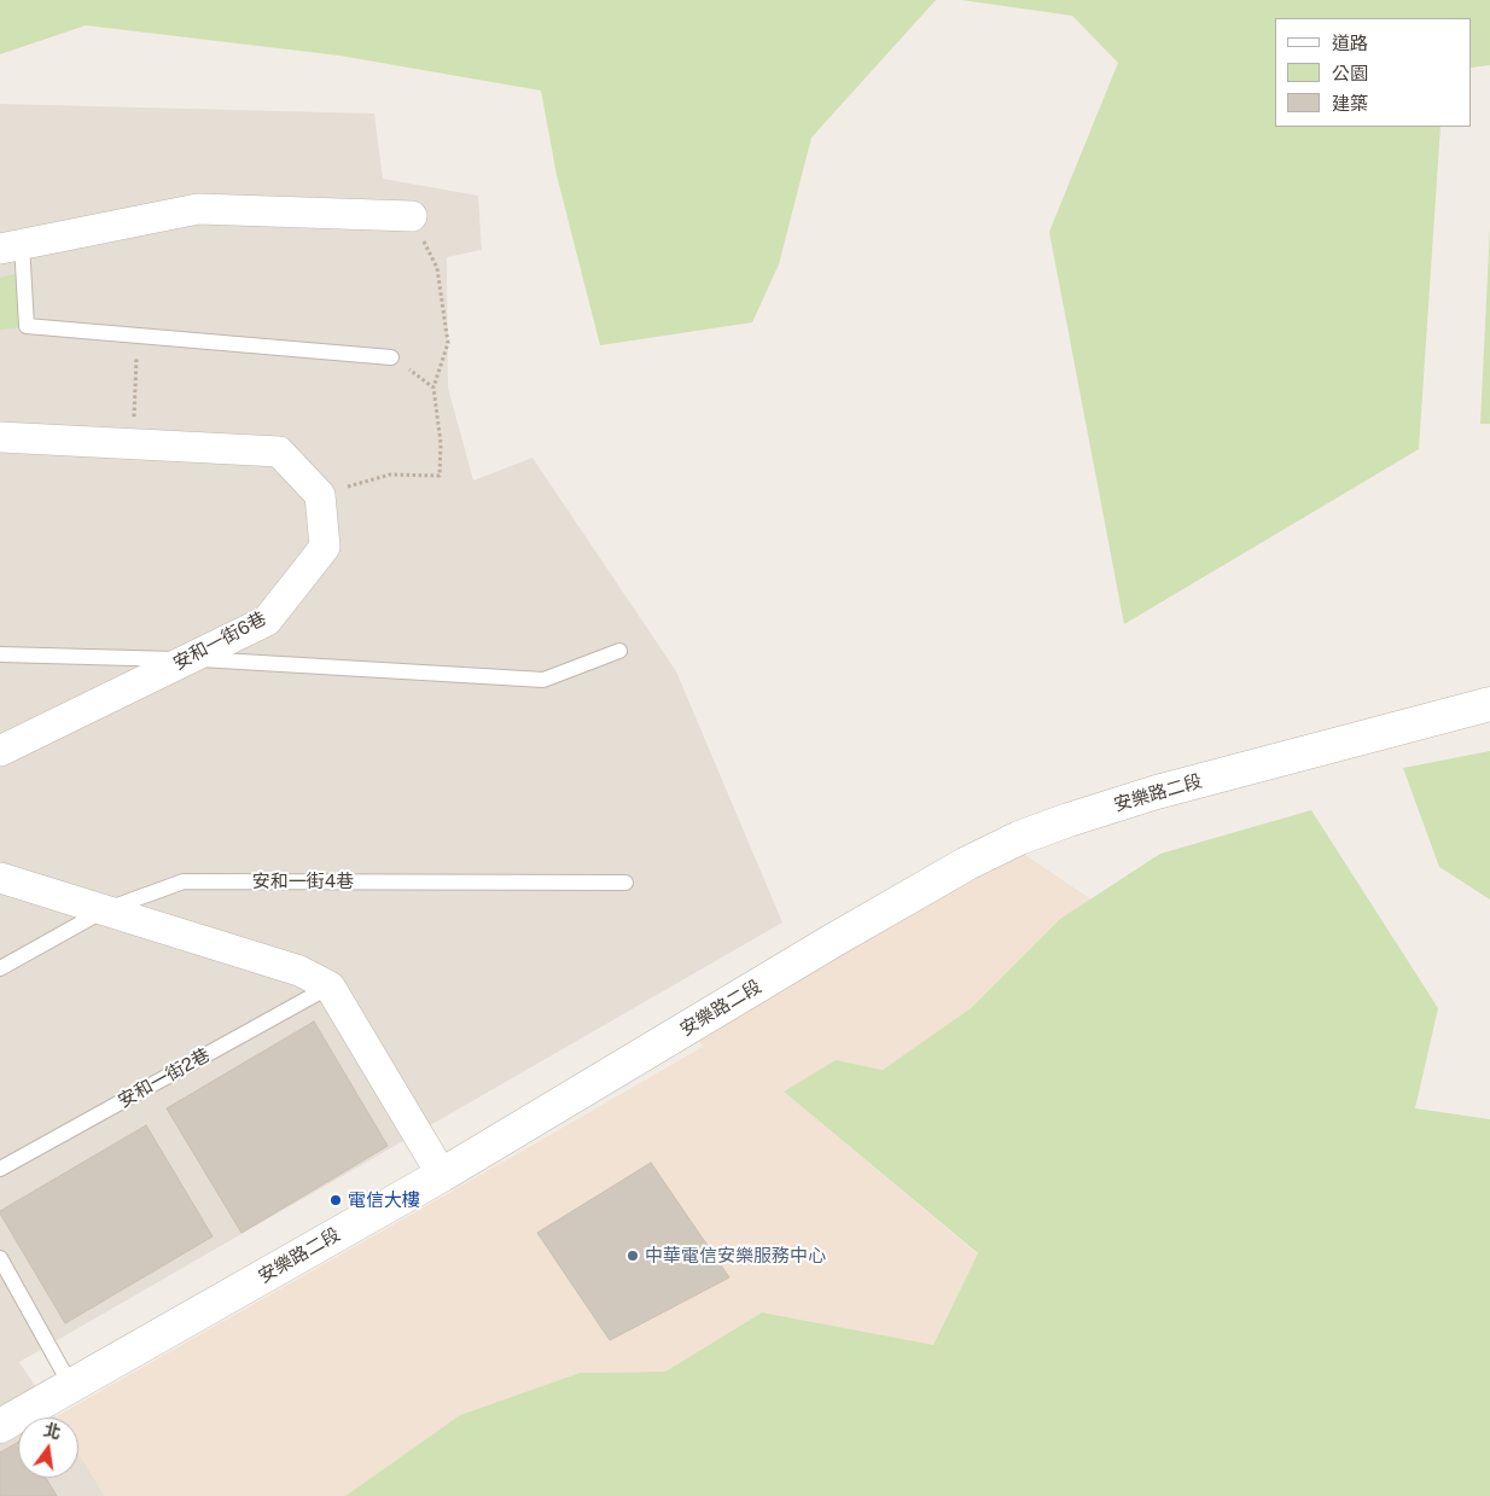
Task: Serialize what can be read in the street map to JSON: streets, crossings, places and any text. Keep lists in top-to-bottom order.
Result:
{
  "streets": {
    "street": ["安和一街6巷", "安樂路二段"],
    "lane": ["安和一街4巷", "安和一街2巷"]
  },
  "places": ["電信大樓", "中華電信安樂服務中心"],
  "legend": ["道路", "公園", "建築"],
  "north": "top"
}
